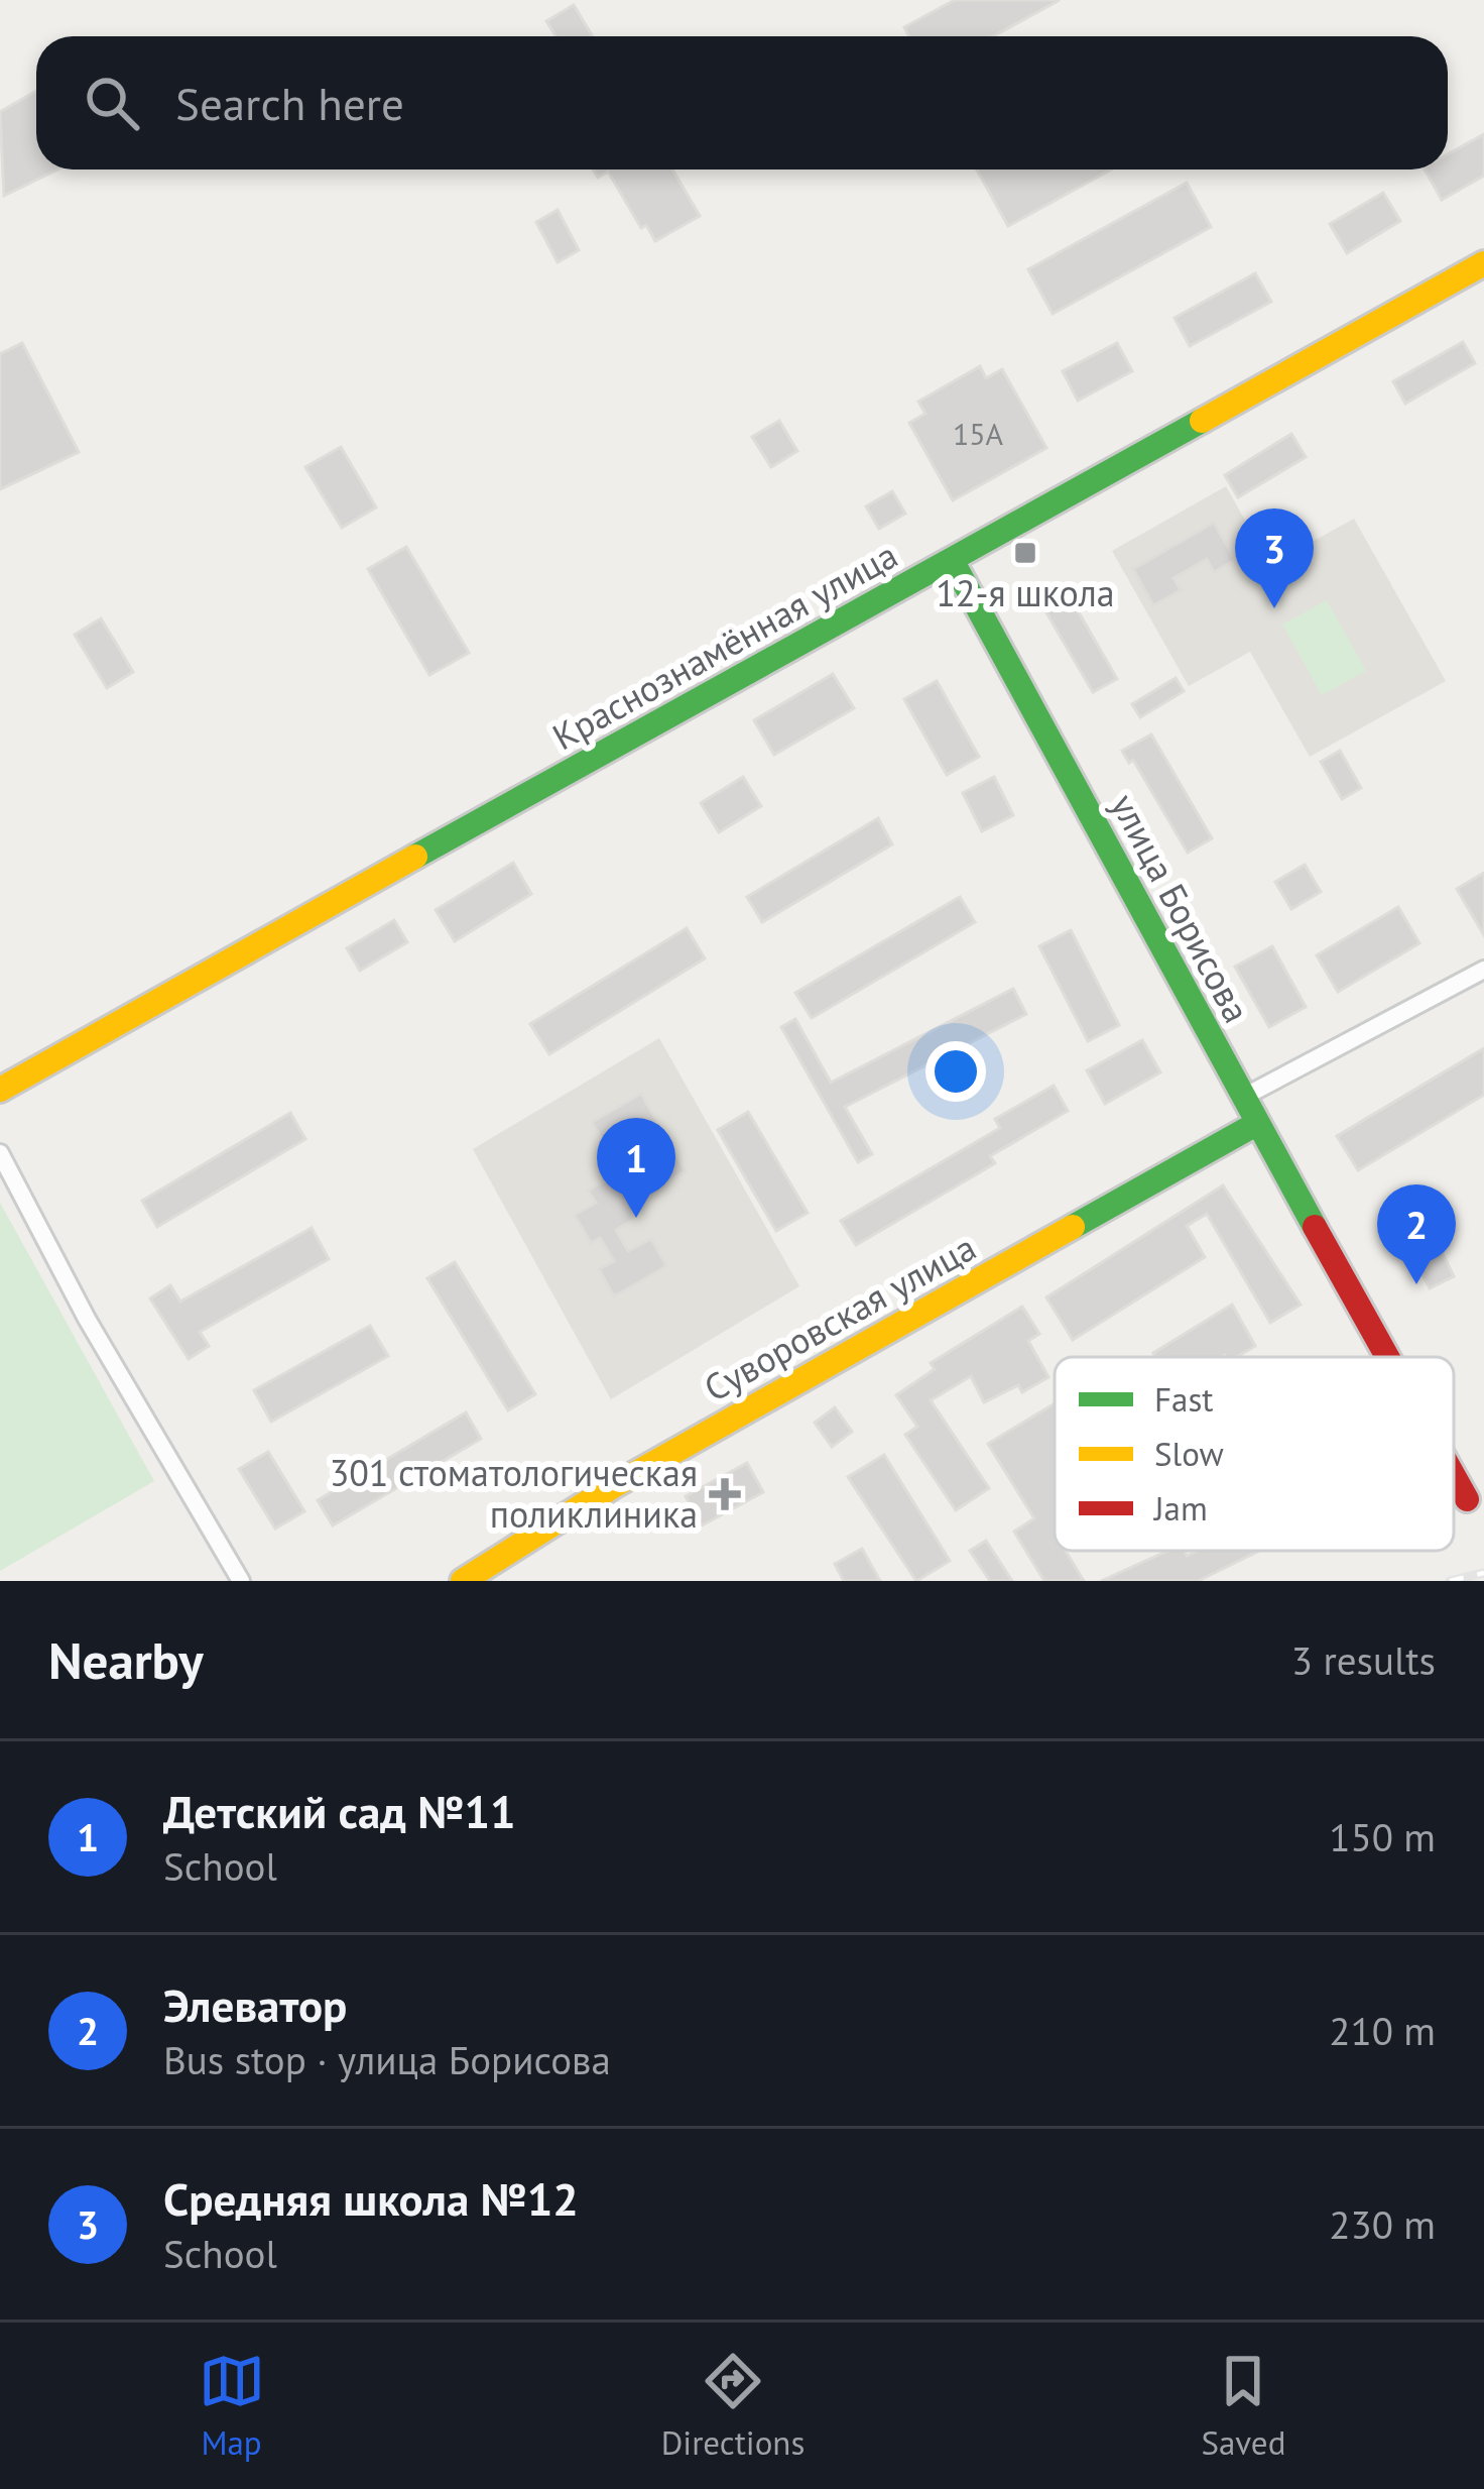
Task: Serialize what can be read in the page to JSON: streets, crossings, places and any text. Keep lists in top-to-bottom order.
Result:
{
  "streets": {
    "street": ["Краснознамённая улица", "улица Борисова", "Суворовская улица"]
  },
  "crossings": [
    ["Краснознамённая улица", "улица Борисова"],
    ["улица Борисова", "Суворовская улица"]
  ],
  "places": {
    "transit": ["12-я школа"],
    "health": ["301 стоматологическая поликлиника"]
  },
  "house_numbers": ["15А"],
  "legend": ["Fast", "Slow", "Jam"],
  "page": {
    "search": "Search here",
    "pins": ["3", "1", "2"],
    "heading": ["Nearby", "3 results"],
    "list": [
      {
        "mark": "1",
        "name": "Детский сад №11",
        "note": "School",
        "value": "150 m"
      },
      {
        "mark": "2",
        "name": "Элеватор",
        "note": "Bus stop · улица Борисова",
        "value": "210 m"
      },
      {
        "mark": "3",
        "name": "Средняя школа №12",
        "note": "School",
        "value": "230 m"
      }
    ],
    "nav": ["Map", "Directions", "Saved"]
  }
}
